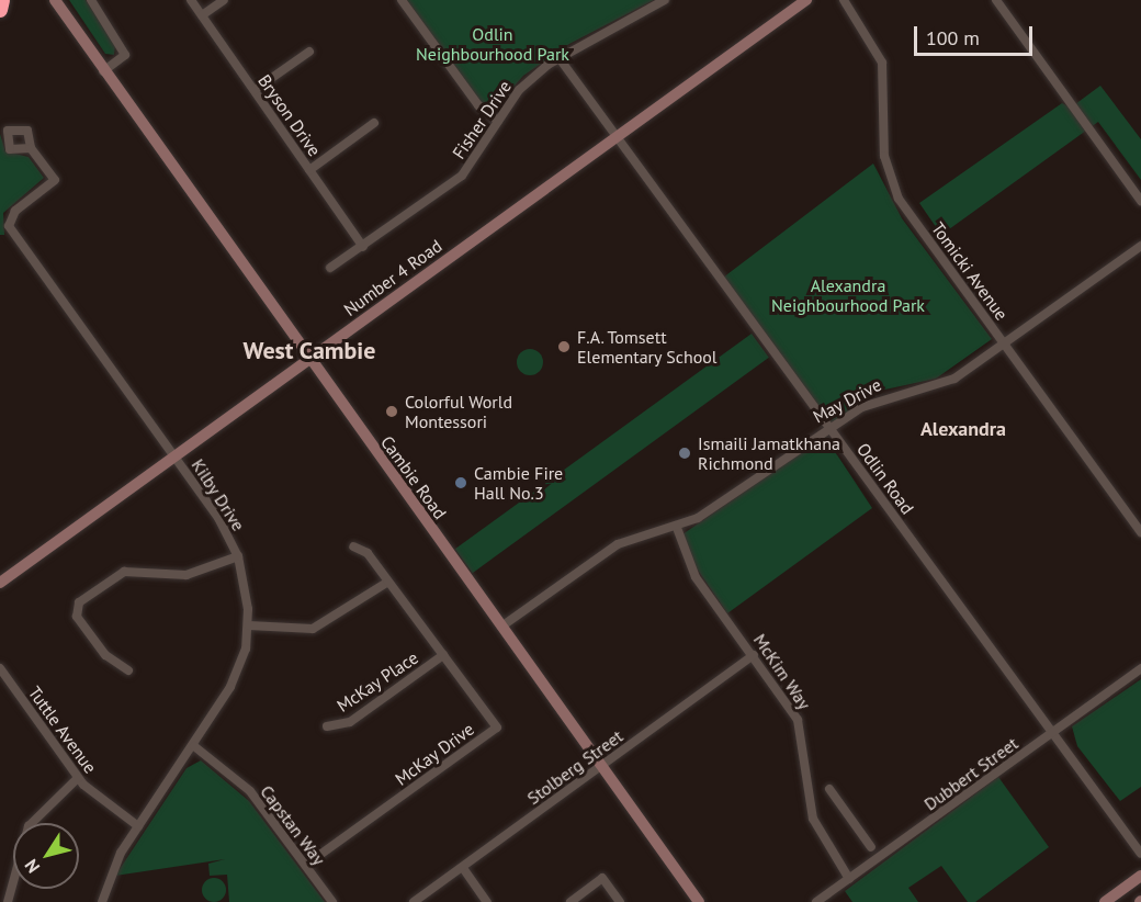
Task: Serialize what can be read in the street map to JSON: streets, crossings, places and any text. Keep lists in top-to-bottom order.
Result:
{
  "streets": {
    "main road": ["Number 4 Road", "Cambie Road"],
    "street": [
      "Bryson Drive",
      "Fisher Drive",
      "Tomicki Avenue",
      "May Drive",
      "Odlin Road",
      "Kilby Drive",
      "McKim Way",
      "McKay Place",
      "Tuttle Avenue",
      "McKay Drive",
      "Stolberg Street",
      "Dubbert Street",
      "Capstan Way"
    ]
  },
  "crossings": [
    ["Bryson Drive", "Fisher Drive"],
    ["Fisher Drive", "Odlin Road"],
    ["Tomicki Avenue", "May Drive"],
    ["Number 4 Road", "Cambie Road"],
    ["Number 4 Road", "Odlin Road"],
    ["Number 4 Road", "Kilby Drive"],
    ["May Drive", "Cambie Road"],
    ["May Drive", "Odlin Road"],
    ["May Drive", "McKim Way"],
    ["Cambie Road", "Stolberg Street"],
    ["Odlin Road", "Dubbert Street"],
    ["Kilby Drive", "Tuttle Avenue"],
    ["Kilby Drive", "Capstan Way"],
    ["McKim Way", "Stolberg Street"],
    ["McKim Way", "Dubbert Street"],
    ["McKay Place", "McKay Drive"],
    ["McKay Drive", "Capstan Way"]
  ],
  "districts": ["West Cambie", "Alexandra"],
  "parks": ["Odlin Neighbourhood Park", "Alexandra Neighbourhood Park"],
  "places": [
    "F.A. Tomsett Elementary School",
    "Colorful World Montessori",
    "Ismaili Jamatkhana Richmond",
    "Cambie Fire Hall No.3"
  ],
  "scale_bar": "100 m",
  "north": "bottom left"
}
